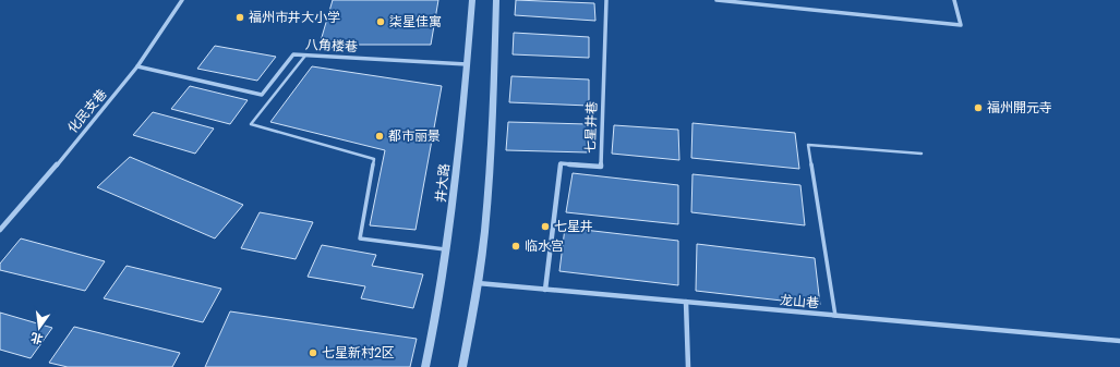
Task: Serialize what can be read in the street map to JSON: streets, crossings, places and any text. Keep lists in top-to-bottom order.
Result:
{
  "streets": {
    "street": [
      "八角楼巷",
      "化民支巷",
      "七星井巷",
      "井大路",
      "龙山巷"
    ]
  },
  "crossings": [
    ["八角楼巷", "化民支巷"],
    ["八角楼巷", "井大路"],
    ["七星井巷", "龙山巷"]
  ],
  "places": [
    "福州市井大小学",
    "柒星佳寓",
    "福州開元寺",
    "都市丽景",
    "七星井",
    "临水宫",
    "七星新村2区"
  ],
  "north": "bottom"
}
